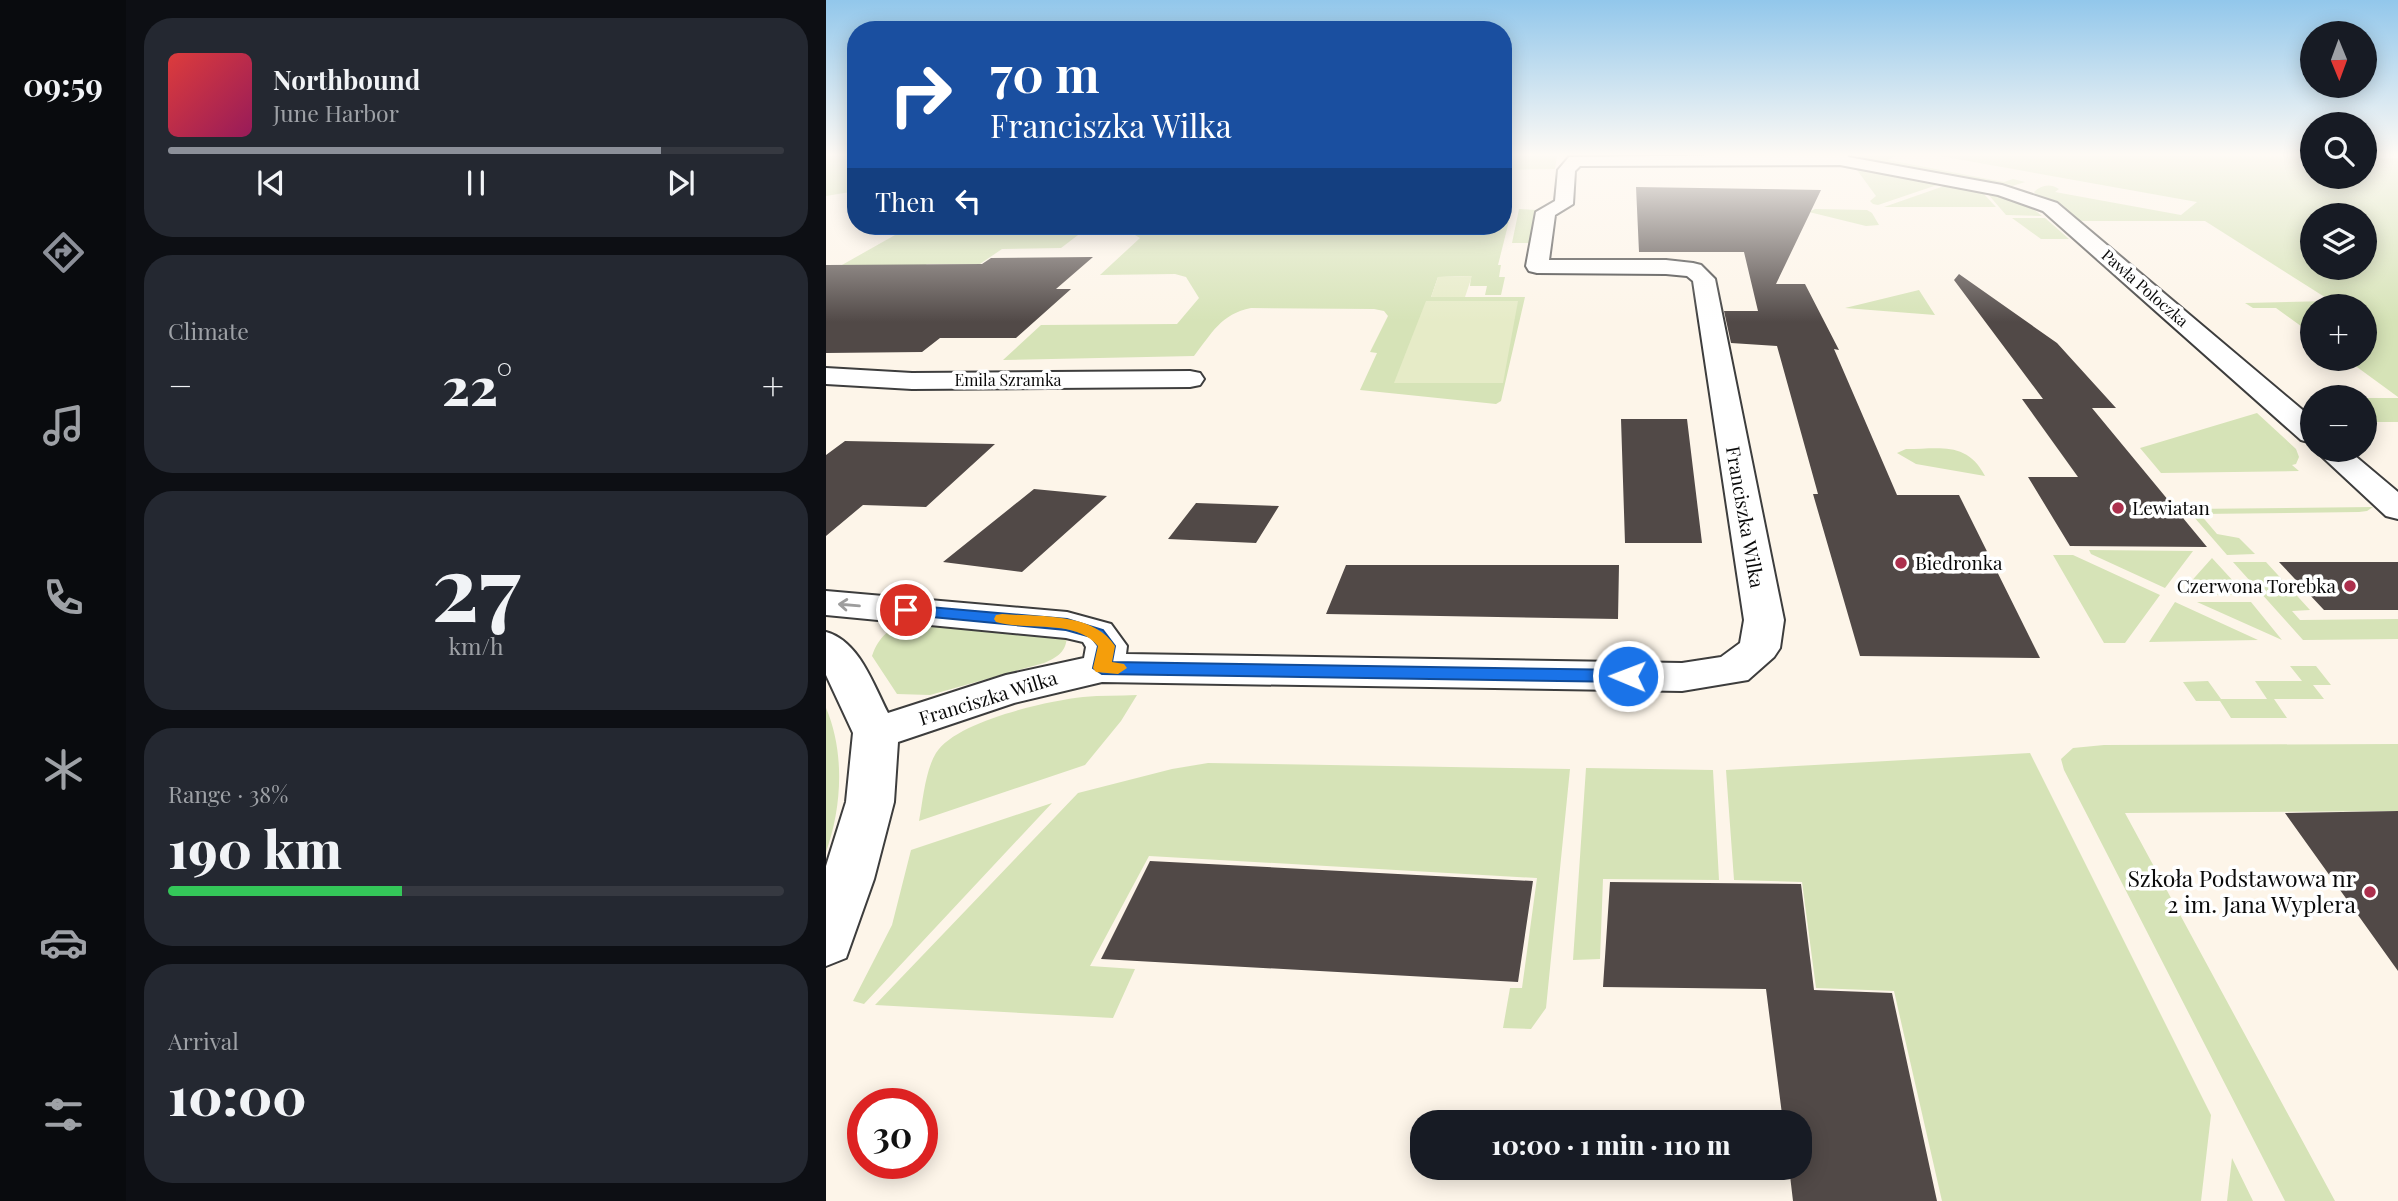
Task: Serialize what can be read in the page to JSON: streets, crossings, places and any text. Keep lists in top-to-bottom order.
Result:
{
  "streets": {
    "street": ["Pawła Poloczka", "Emila Szramka", "Franciszka Wilka"]
  },
  "places": [
    "Lewiatan",
    "Biedronka",
    "Czerwona Torebka",
    "Szkoła Podstawowa nr 2 im. Jana Wyplera"
  ],
  "north": "bottom",
  "page": {
    "tabs": "09:59",
    "map_buttons": ["+", "−"],
    "turn": ["70 m", "Franciszka Wilka"],
    "song": ["Northbound", "June Harbor"],
    "then": "Then",
    "tile": [
      "Climate",
      ["27", "km/h"],
      ["Range · 38%", "190 km"],
      ["Arrival", "10:00"]
    ],
    "heat": ["−", "22°", "+"],
    "limit": "30",
    "trip": "10:00 · 1 min · 110 m"
  }
}
